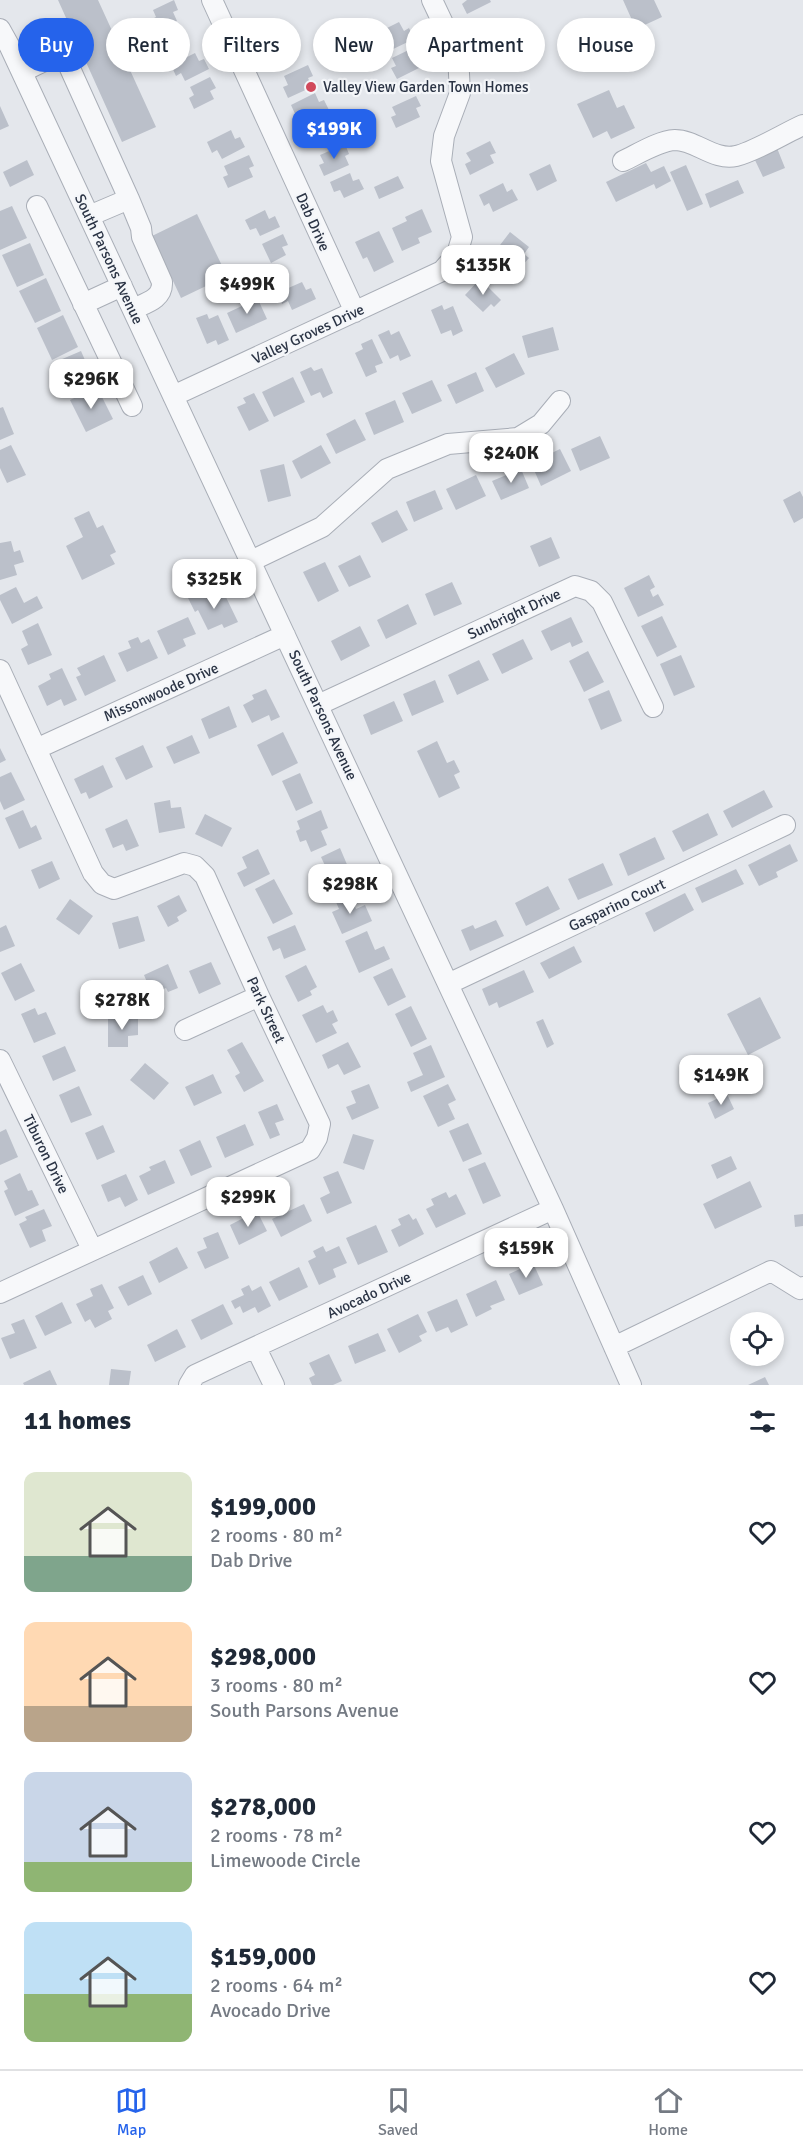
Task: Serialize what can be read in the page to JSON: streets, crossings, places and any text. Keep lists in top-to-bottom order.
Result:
{
  "streets": {
    "street": [
      "Dab Drive",
      "South Parsons Avenue",
      "Valley Groves Drive",
      "Sunbright Drive",
      "Missonwoode Drive",
      "Gasparino Court",
      "Park Street",
      "Tiburon Drive",
      "Avocado Drive"
    ]
  },
  "crossings": [
    ["Dab Drive", "Valley Groves Drive"],
    ["South Parsons Avenue", "Valley Groves Drive"],
    ["South Parsons Avenue", "Sunbright Drive"],
    ["South Parsons Avenue", "Missonwoode Drive"],
    ["South Parsons Avenue", "Gasparino Court"],
    ["South Parsons Avenue", "Avocado Drive"],
    ["Missonwoode Drive", "Park Street"],
    ["Park Street", "Tiburon Drive"]
  ],
  "places": ["Valley View Garden Town Homes"],
  "page": {
    "chip": [
      "Buy",
      "Rent",
      "Filters",
      "New",
      "Apartment",
      "House"
    ],
    "price": [
      "$199K",
      "$135K",
      "$499K",
      "$296K",
      "$240K",
      "$325K",
      "$298K",
      "$278K",
      "$149K",
      "$299K",
      "$159K"
    ],
    "heading": "11 homes",
    "list": [
      {
        "name": "$199,000",
        "note": "2 rooms · 80 m² · Dab Drive"
      },
      {
        "name": "$298,000",
        "note": "3 rooms · 80 m² · South Parsons Avenue"
      },
      {
        "name": "$278,000",
        "note": "2 rooms · 78 m² · Limewoode Circle"
      },
      {
        "name": "$159,000",
        "note": "2 rooms · 64 m² · Avocado Drive"
      }
    ],
    "tabs": ["Map", "Saved", "Home"]
  }
}
